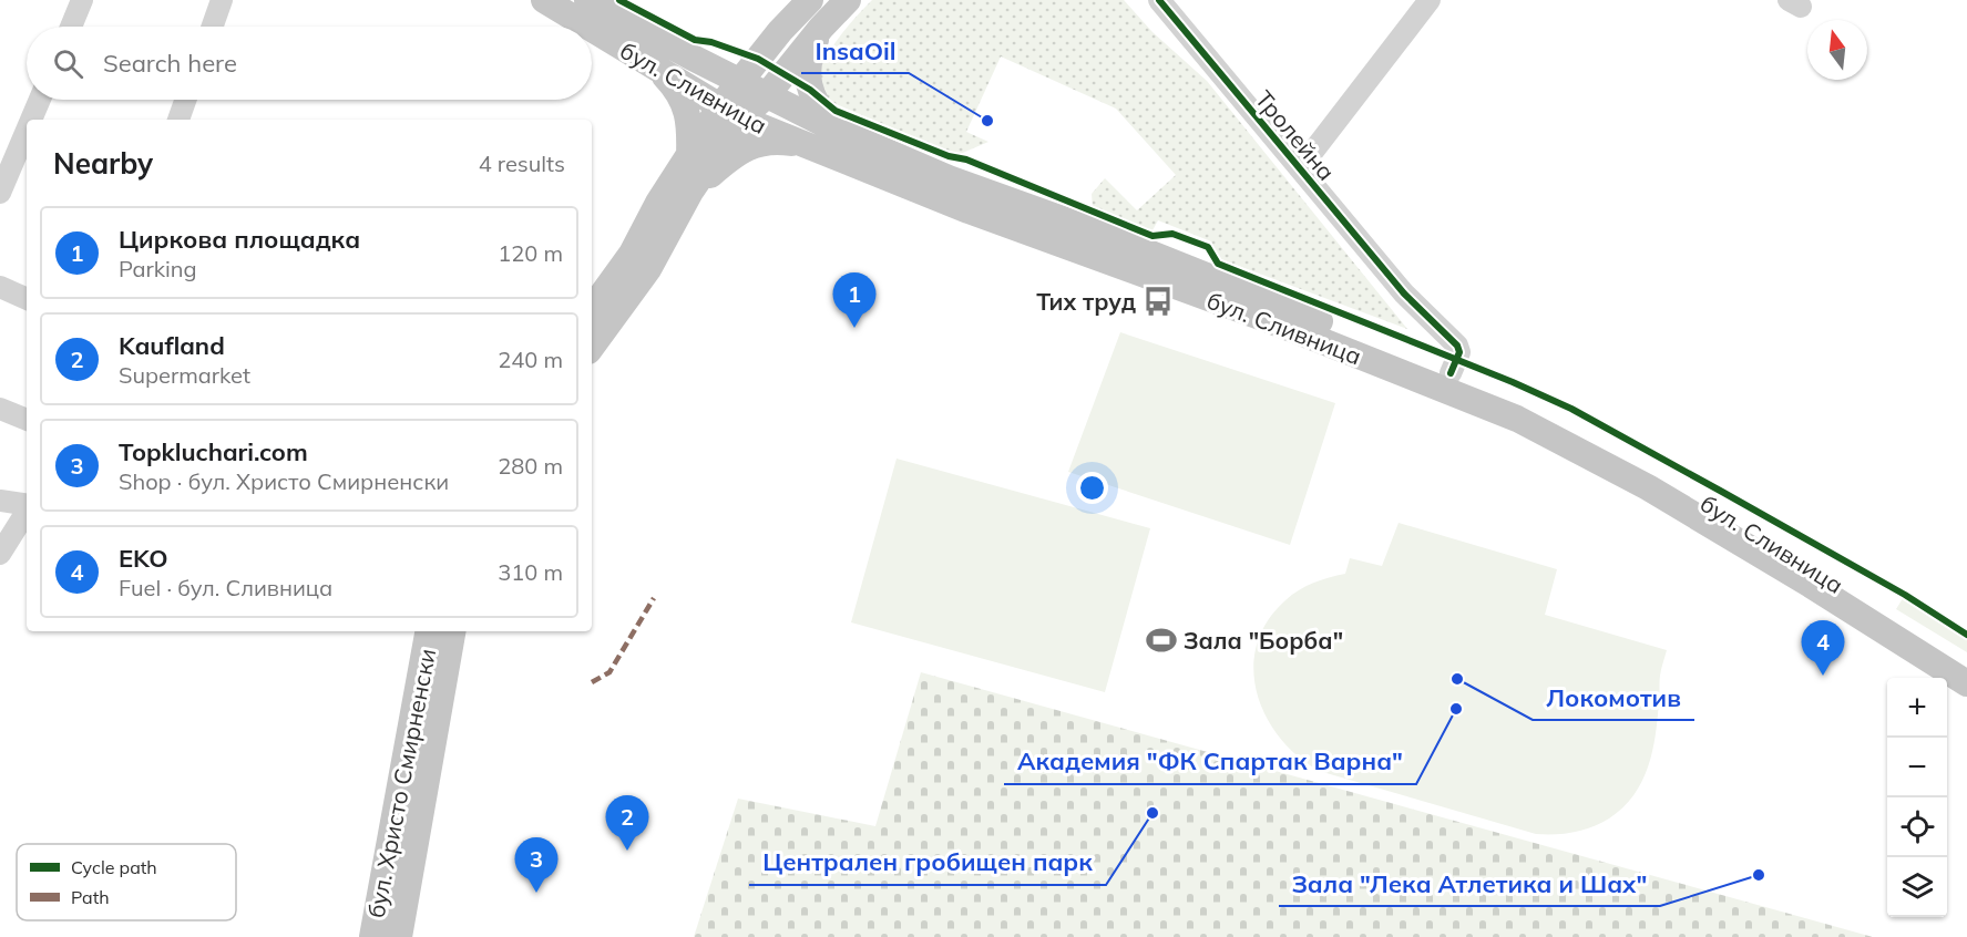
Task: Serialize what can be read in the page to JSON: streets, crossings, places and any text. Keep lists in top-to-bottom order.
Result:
{
  "streets": {
    "main road": ["бул. Сливница", "бул. Христо Смирненски"],
    "street": ["Тролейна"]
  },
  "crossings": [
    ["бул. Сливница", "Тролейна"]
  ],
  "places": {
    "other": [
      "InsaOil",
      "Локомотив",
      "Академия \"ФК Спартак Варна\"",
      "Централен гробищен парк",
      "Зала \"Лека Атлетика и Шах\""
    ],
    "bus stop": ["Тих труд"],
    "sports": ["Зала \"Борба\""]
  },
  "legend": ["Cycle path", "Path"],
  "north": "top",
  "page": {
    "search": "Search here",
    "heading": ["Nearby", "4 results"],
    "list": [
      {
        "mark": "1",
        "name": "Циркова площадка",
        "note": "Parking",
        "value": "120 m"
      },
      {
        "mark": "2",
        "name": "Kaufland",
        "note": "Supermarket",
        "value": "240 m"
      },
      {
        "mark": "3",
        "name": "Topkluchari.com",
        "note": "Shop · бул. Христо Смирненски",
        "value": "280 m"
      },
      {
        "mark": "4",
        "name": "EKO",
        "note": "Fuel · бул. Сливница",
        "value": "310 m"
      }
    ],
    "pins": [
      "1",
      "4",
      "2",
      "3"
    ],
    "map_buttons": ["+", "−"]
  }
}
